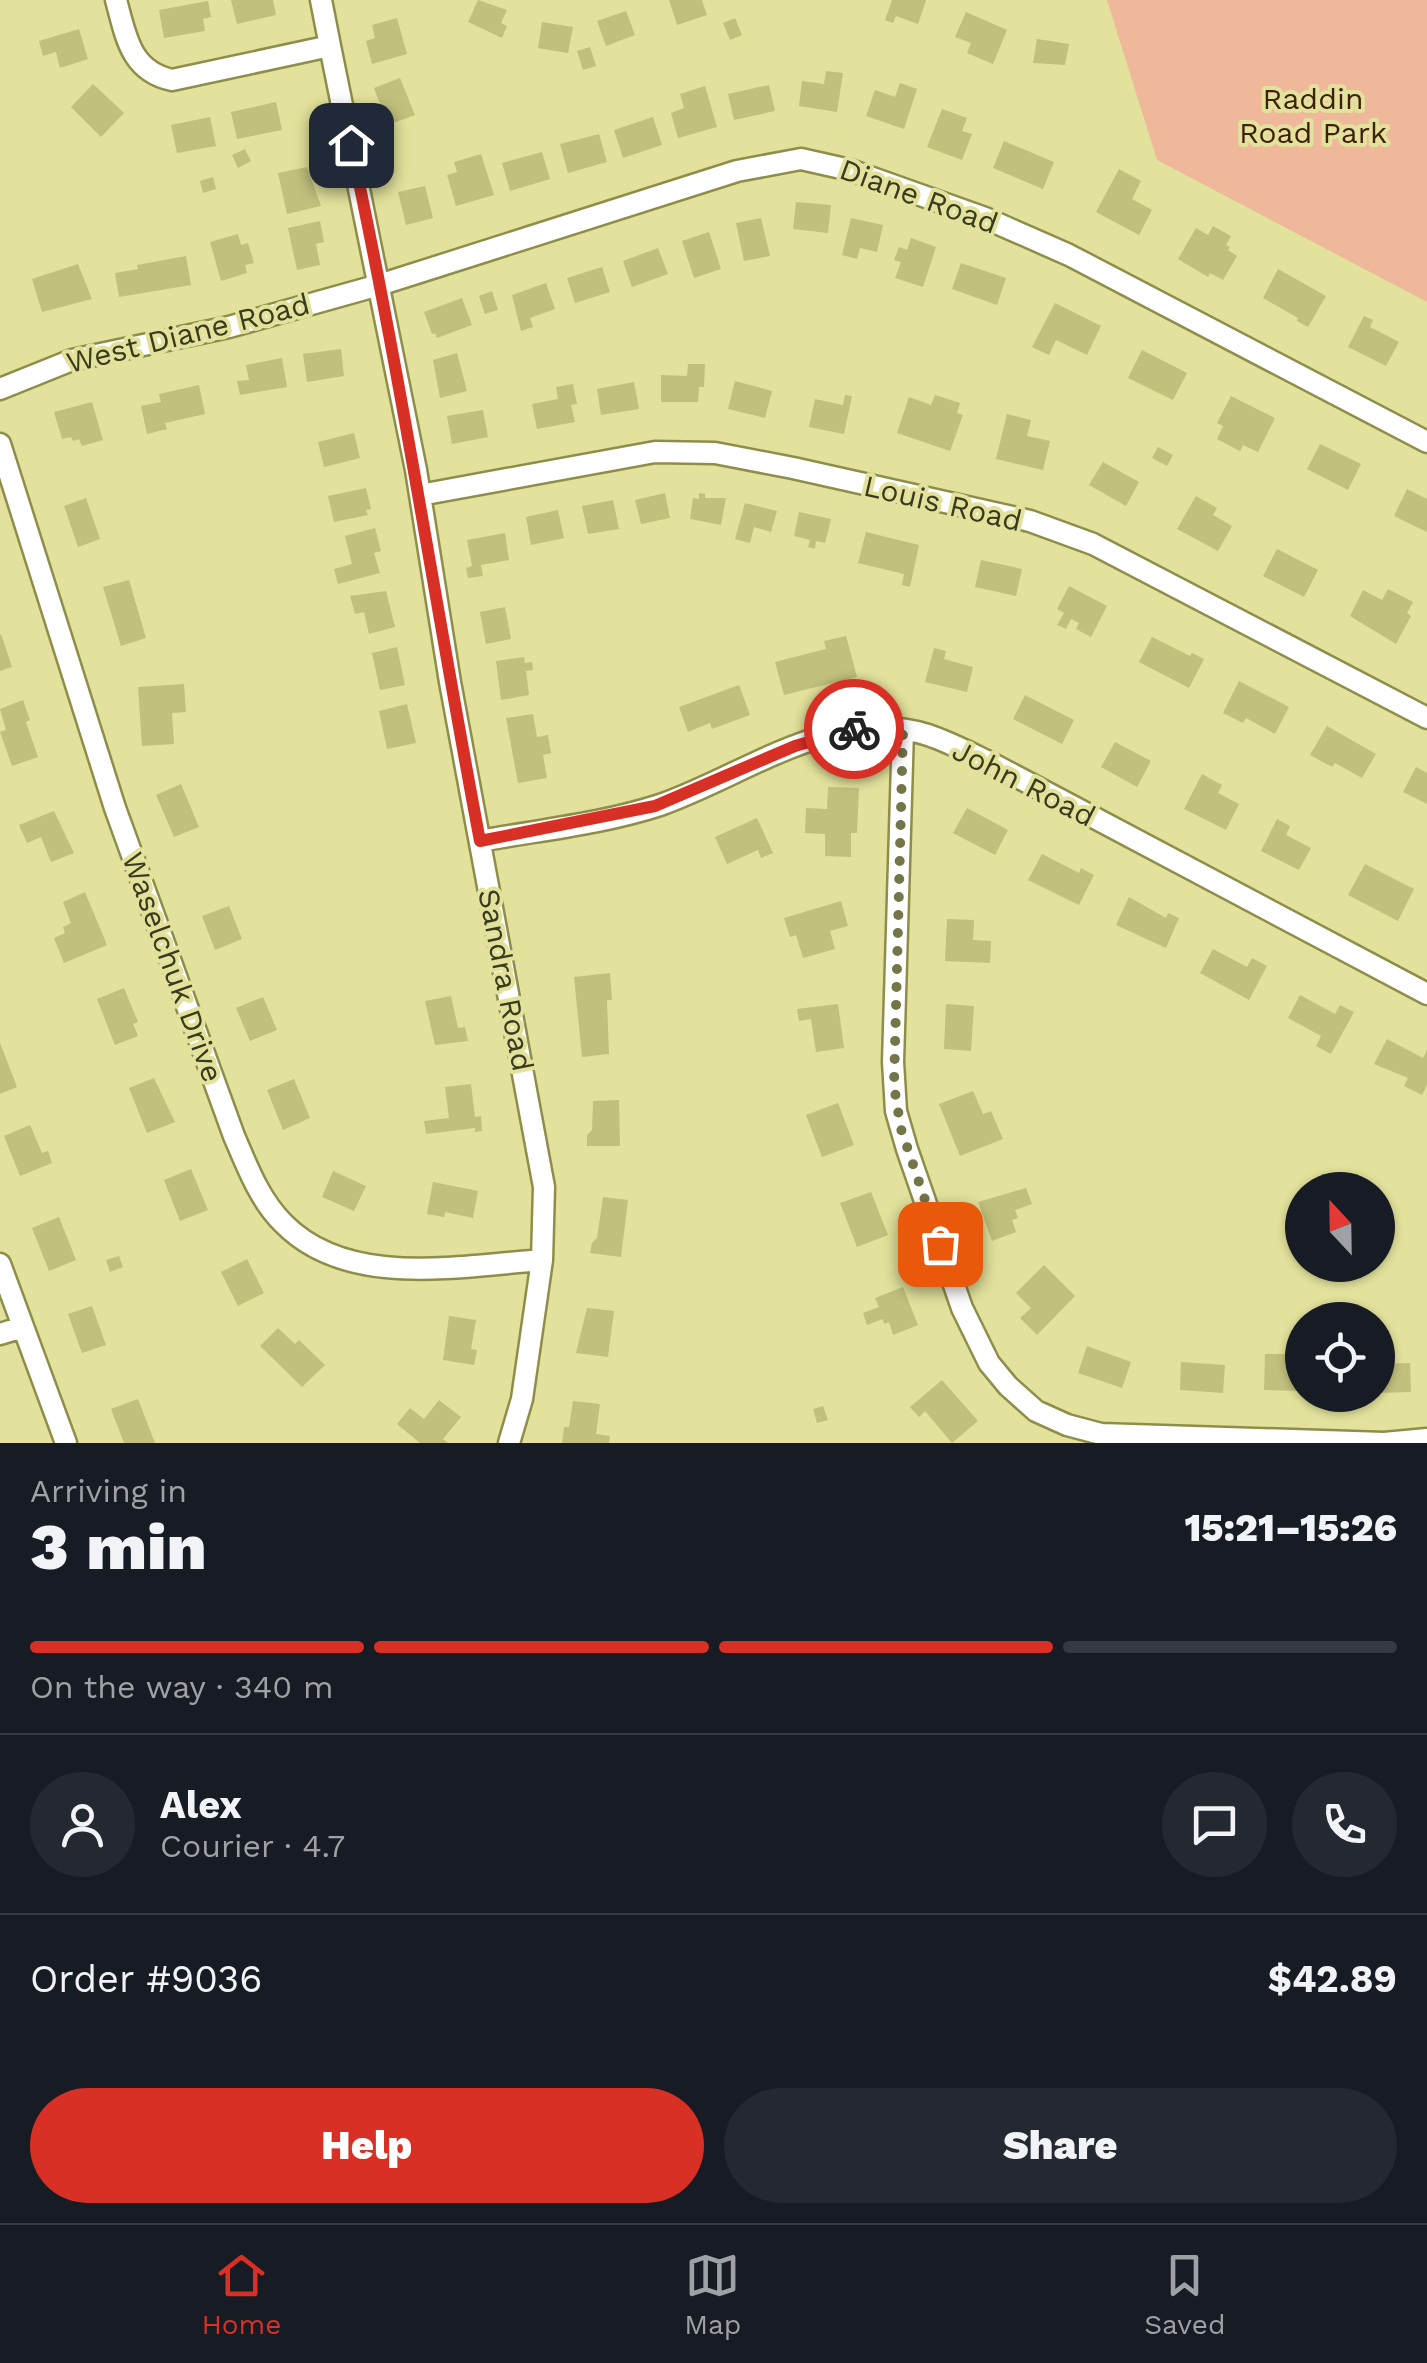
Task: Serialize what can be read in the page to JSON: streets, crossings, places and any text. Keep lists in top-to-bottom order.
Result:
{
  "streets": {
    "street": [
      "Diane Road",
      "West Diane Road",
      "Louis Road",
      "John Road",
      "Waselchuk Drive",
      "Sandra Road"
    ]
  },
  "crossings": [
    ["Diane Road", "West Diane Road"],
    ["Diane Road", "Sandra Road"],
    ["West Diane Road", "Sandra Road"],
    ["Louis Road", "Sandra Road"],
    ["John Road", "Sandra Road"],
    ["Waselchuk Drive", "Sandra Road"]
  ],
  "parks": ["Raddin Road Park"],
  "north": "top",
  "page": {
    "heading": ["3 min", "Arriving in", "15:21–15:26"],
    "panel": [
      "Alex",
      "Courier · 4.7",
      "Order #9036",
      "$42.89"
    ],
    "bar": "On the way · 340 m",
    "buttons": ["Help", "Share"],
    "tabs": ["Home", "Map", "Saved"]
  }
}
